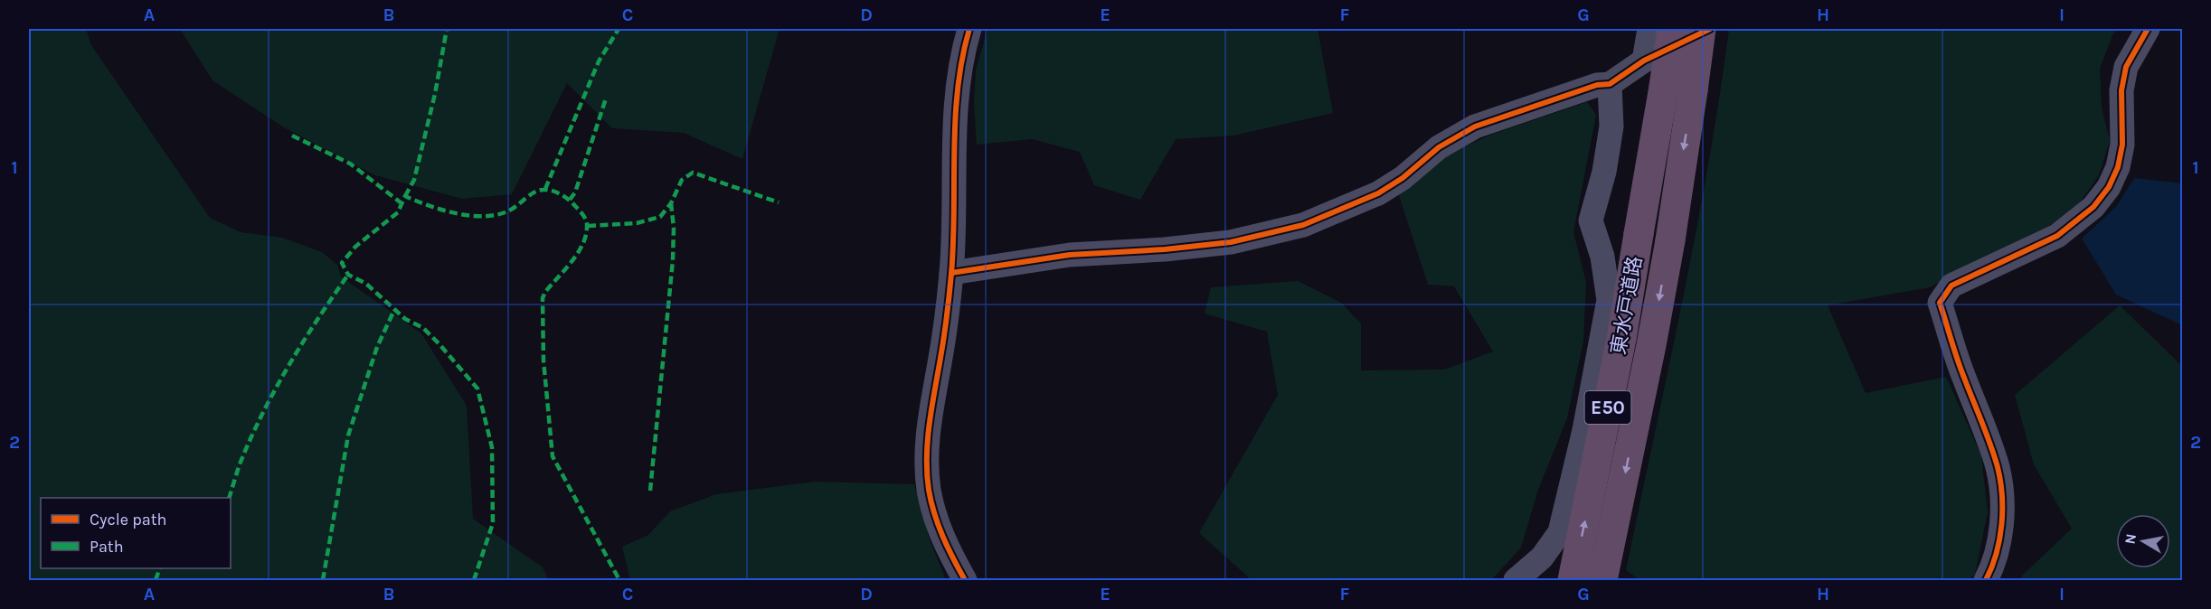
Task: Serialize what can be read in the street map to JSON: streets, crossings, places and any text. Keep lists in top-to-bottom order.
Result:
{
  "streets": {
    "highway": ["東水戸道路", "E50"]
  },
  "legend": ["Cycle path", "Path"],
  "north": "left",
  "grid": {
    "columns": [
      "A",
      "B",
      "C",
      "D",
      "E",
      "F",
      "G",
      "H",
      "I"
    ],
    "rows": ["1", "2"]
  }
}
